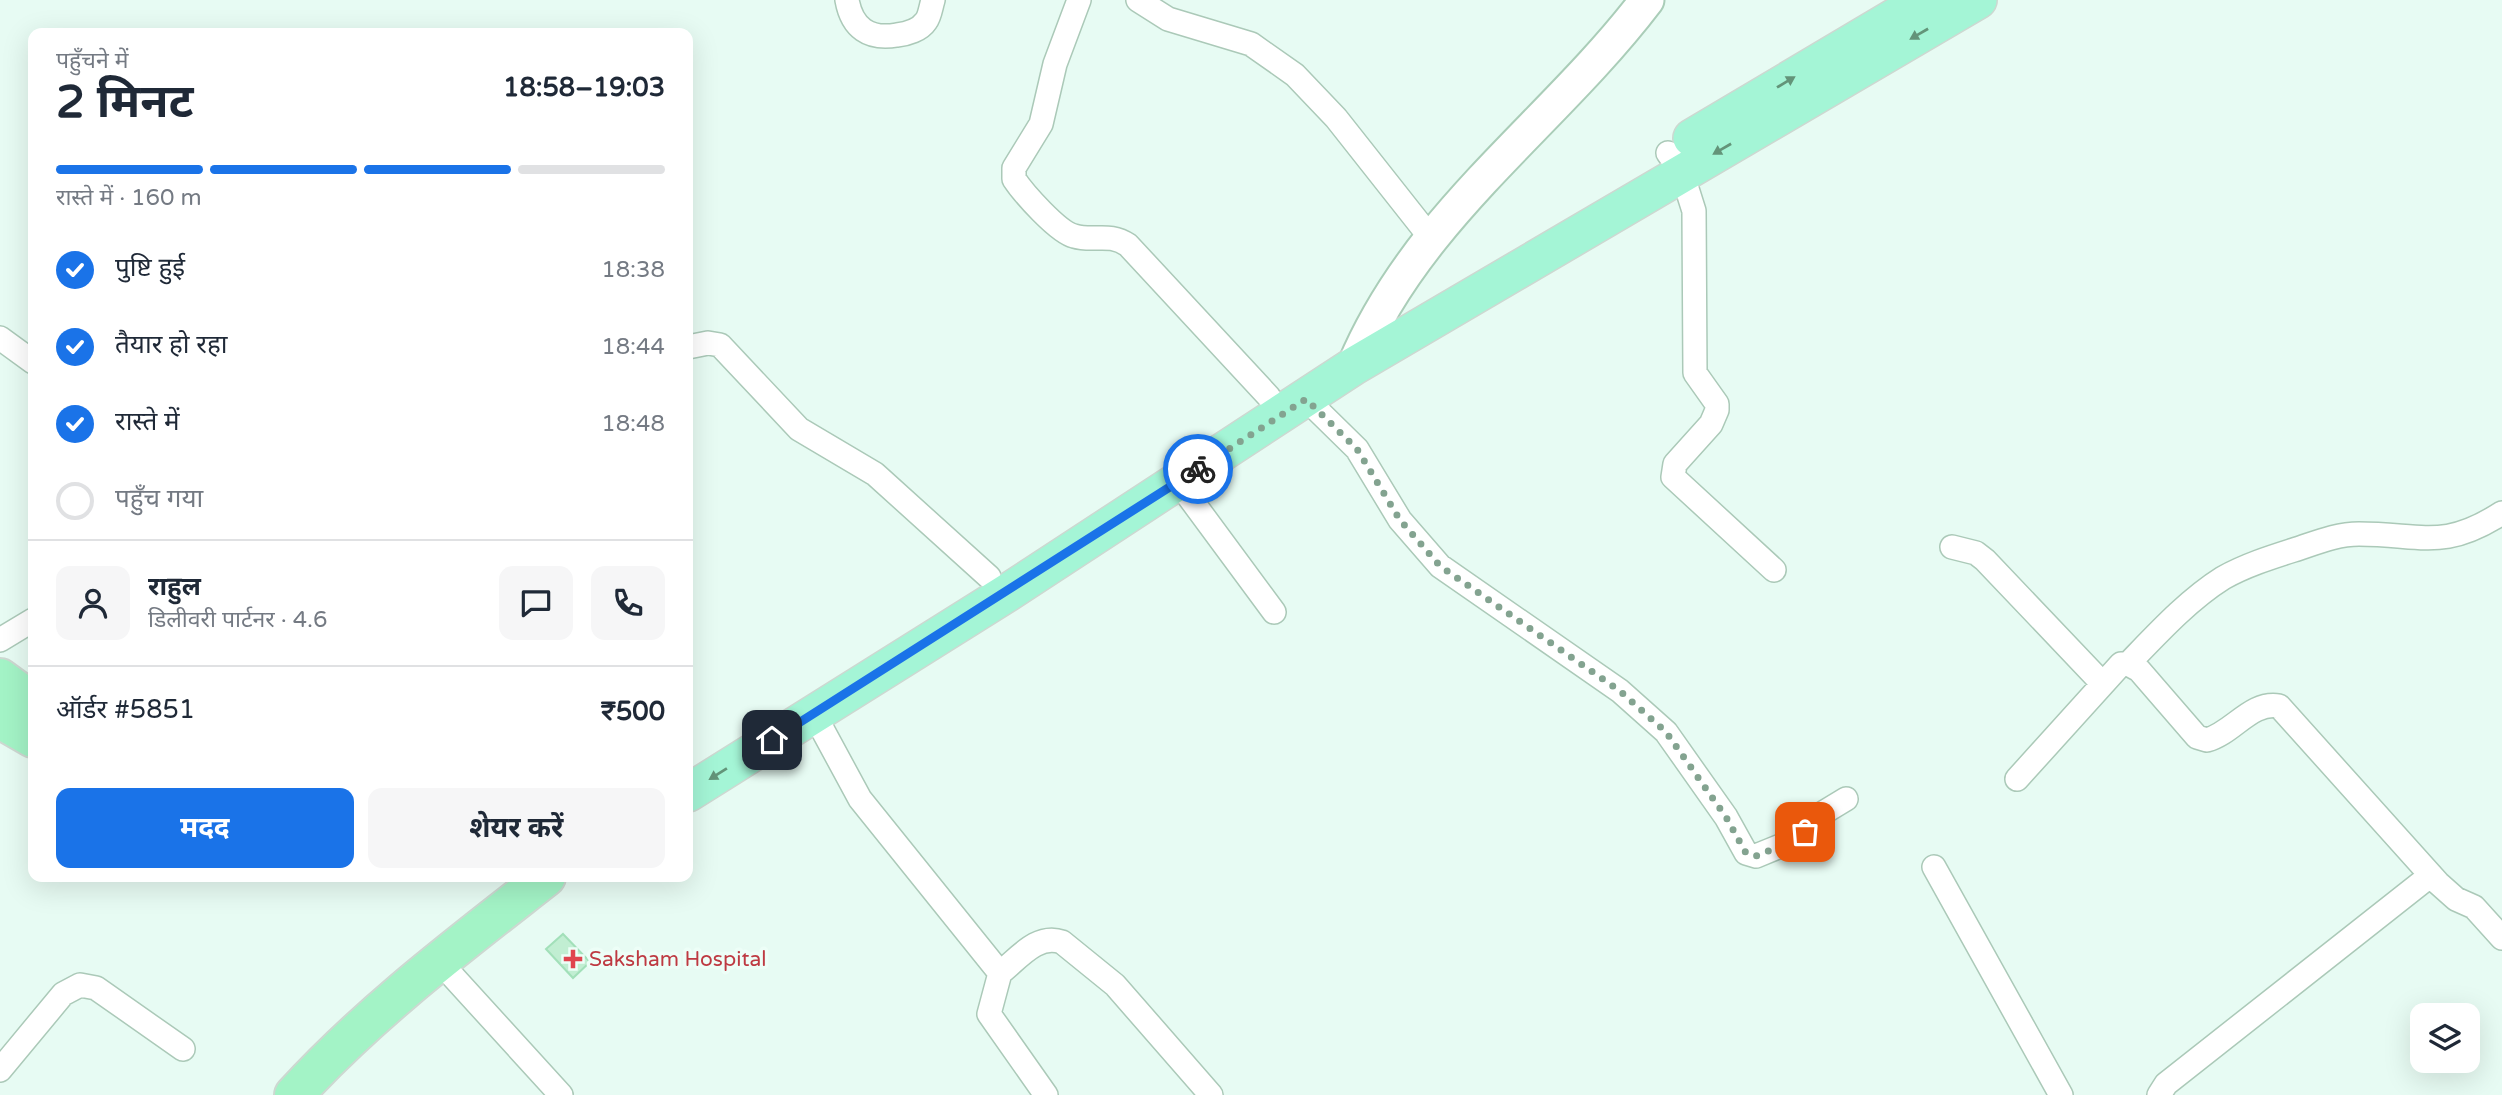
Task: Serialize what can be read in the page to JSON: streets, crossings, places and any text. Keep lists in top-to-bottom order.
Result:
{
  "places": {
    "health": ["Saksham Hospital"]
  },
  "page": {
    "heading": ["2 मिनट", "पहुँचने में", "18:58–19:03"],
    "panel": [
      "राहुल",
      "डिलीवरी पार्टनर · 4.6",
      "ऑर्डर #5851",
      "₹500"
    ],
    "bar": "रास्ते में · 160 m",
    "list": [
      ["पुष्टि हुई", "18:38"],
      ["तैयार हो रहा", "18:44"],
      ["रास्ते में", "18:48"],
      "पहुँच गया"
    ],
    "buttons": ["मदद", "शेयर करें"]
  }
}
